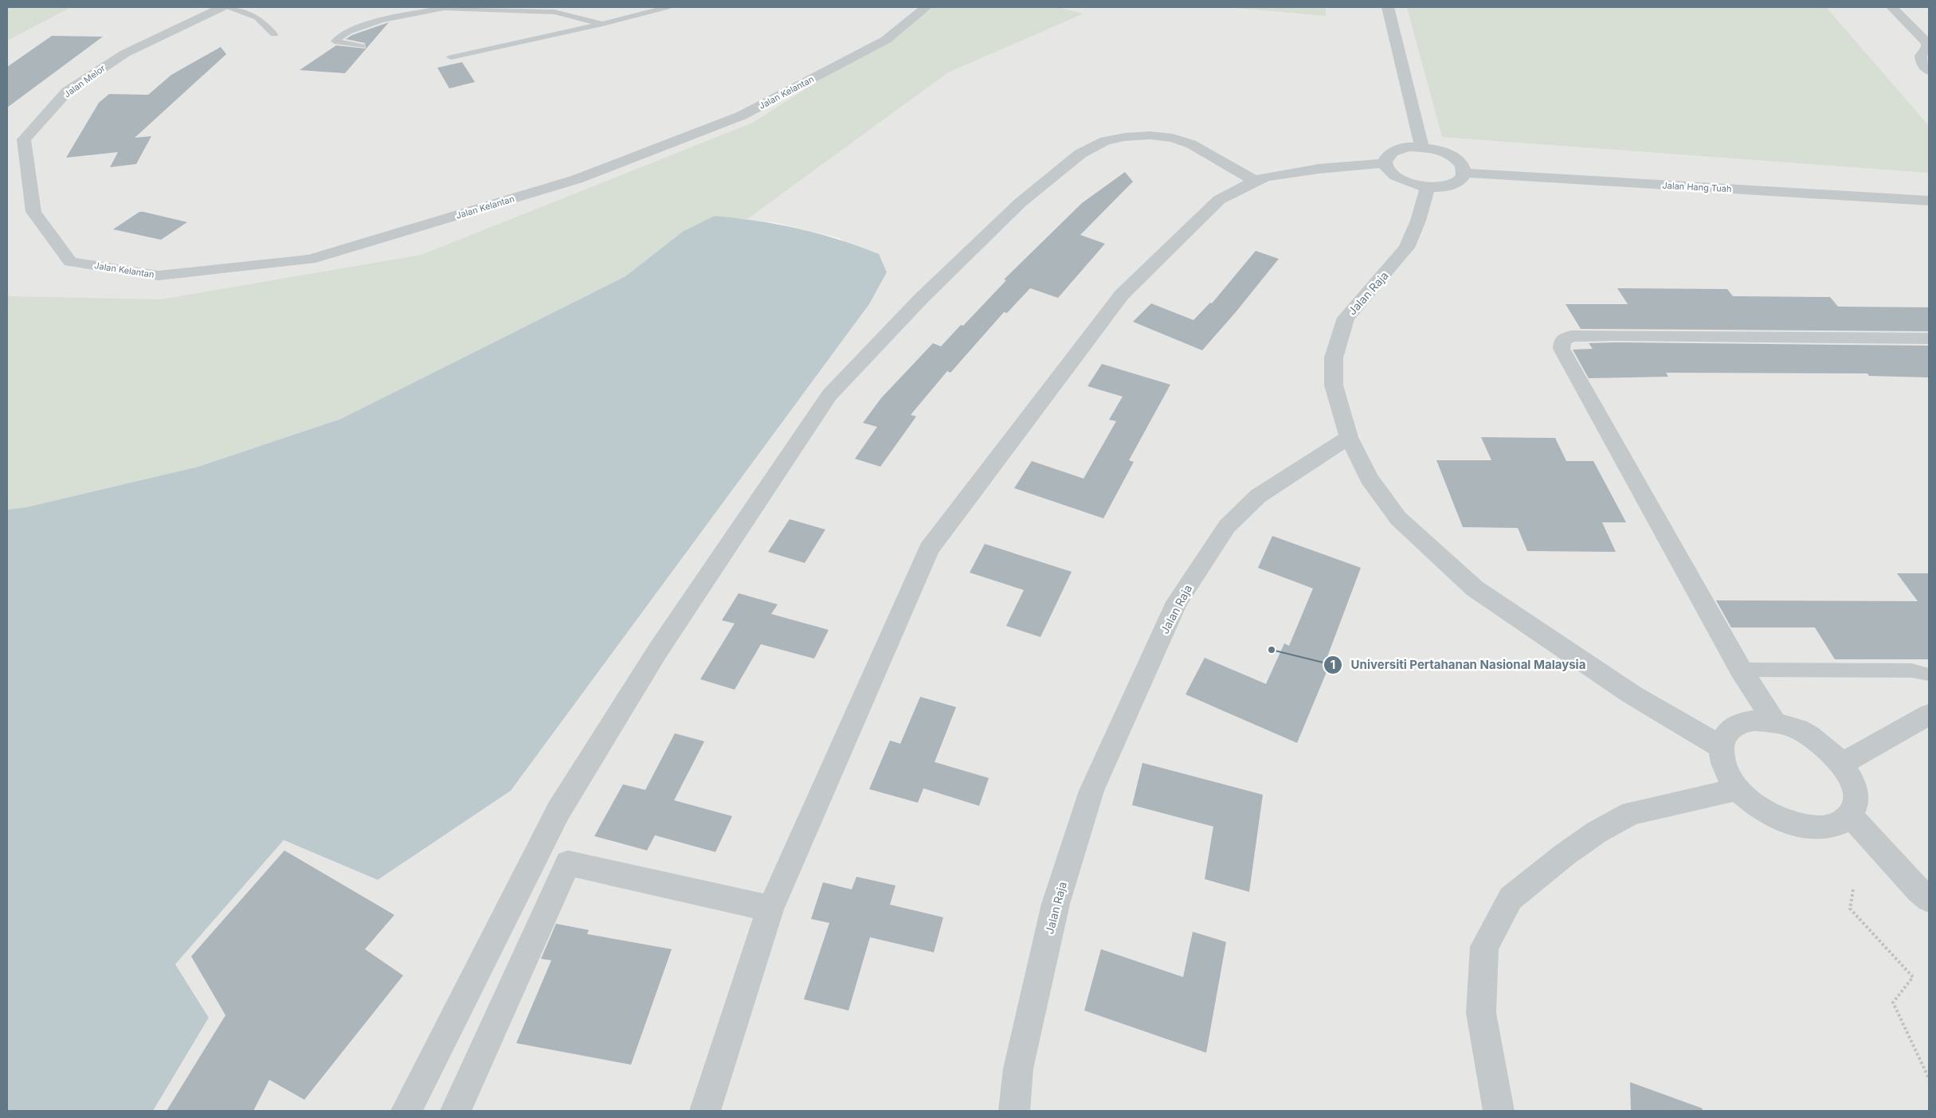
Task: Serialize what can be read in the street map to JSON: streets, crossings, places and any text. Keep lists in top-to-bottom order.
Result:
{
  "streets": {
    "street": [
      "Jalan Melor",
      "Jalan Kelantan",
      "Jalan Hang Tuah",
      "Jalan Raja"
    ]
  },
  "crossings": [
    ["Jalan Melor", "Jalan Kelantan"]
  ],
  "places": ["Universiti Pertahanan Nasional Malaysia"]
}
